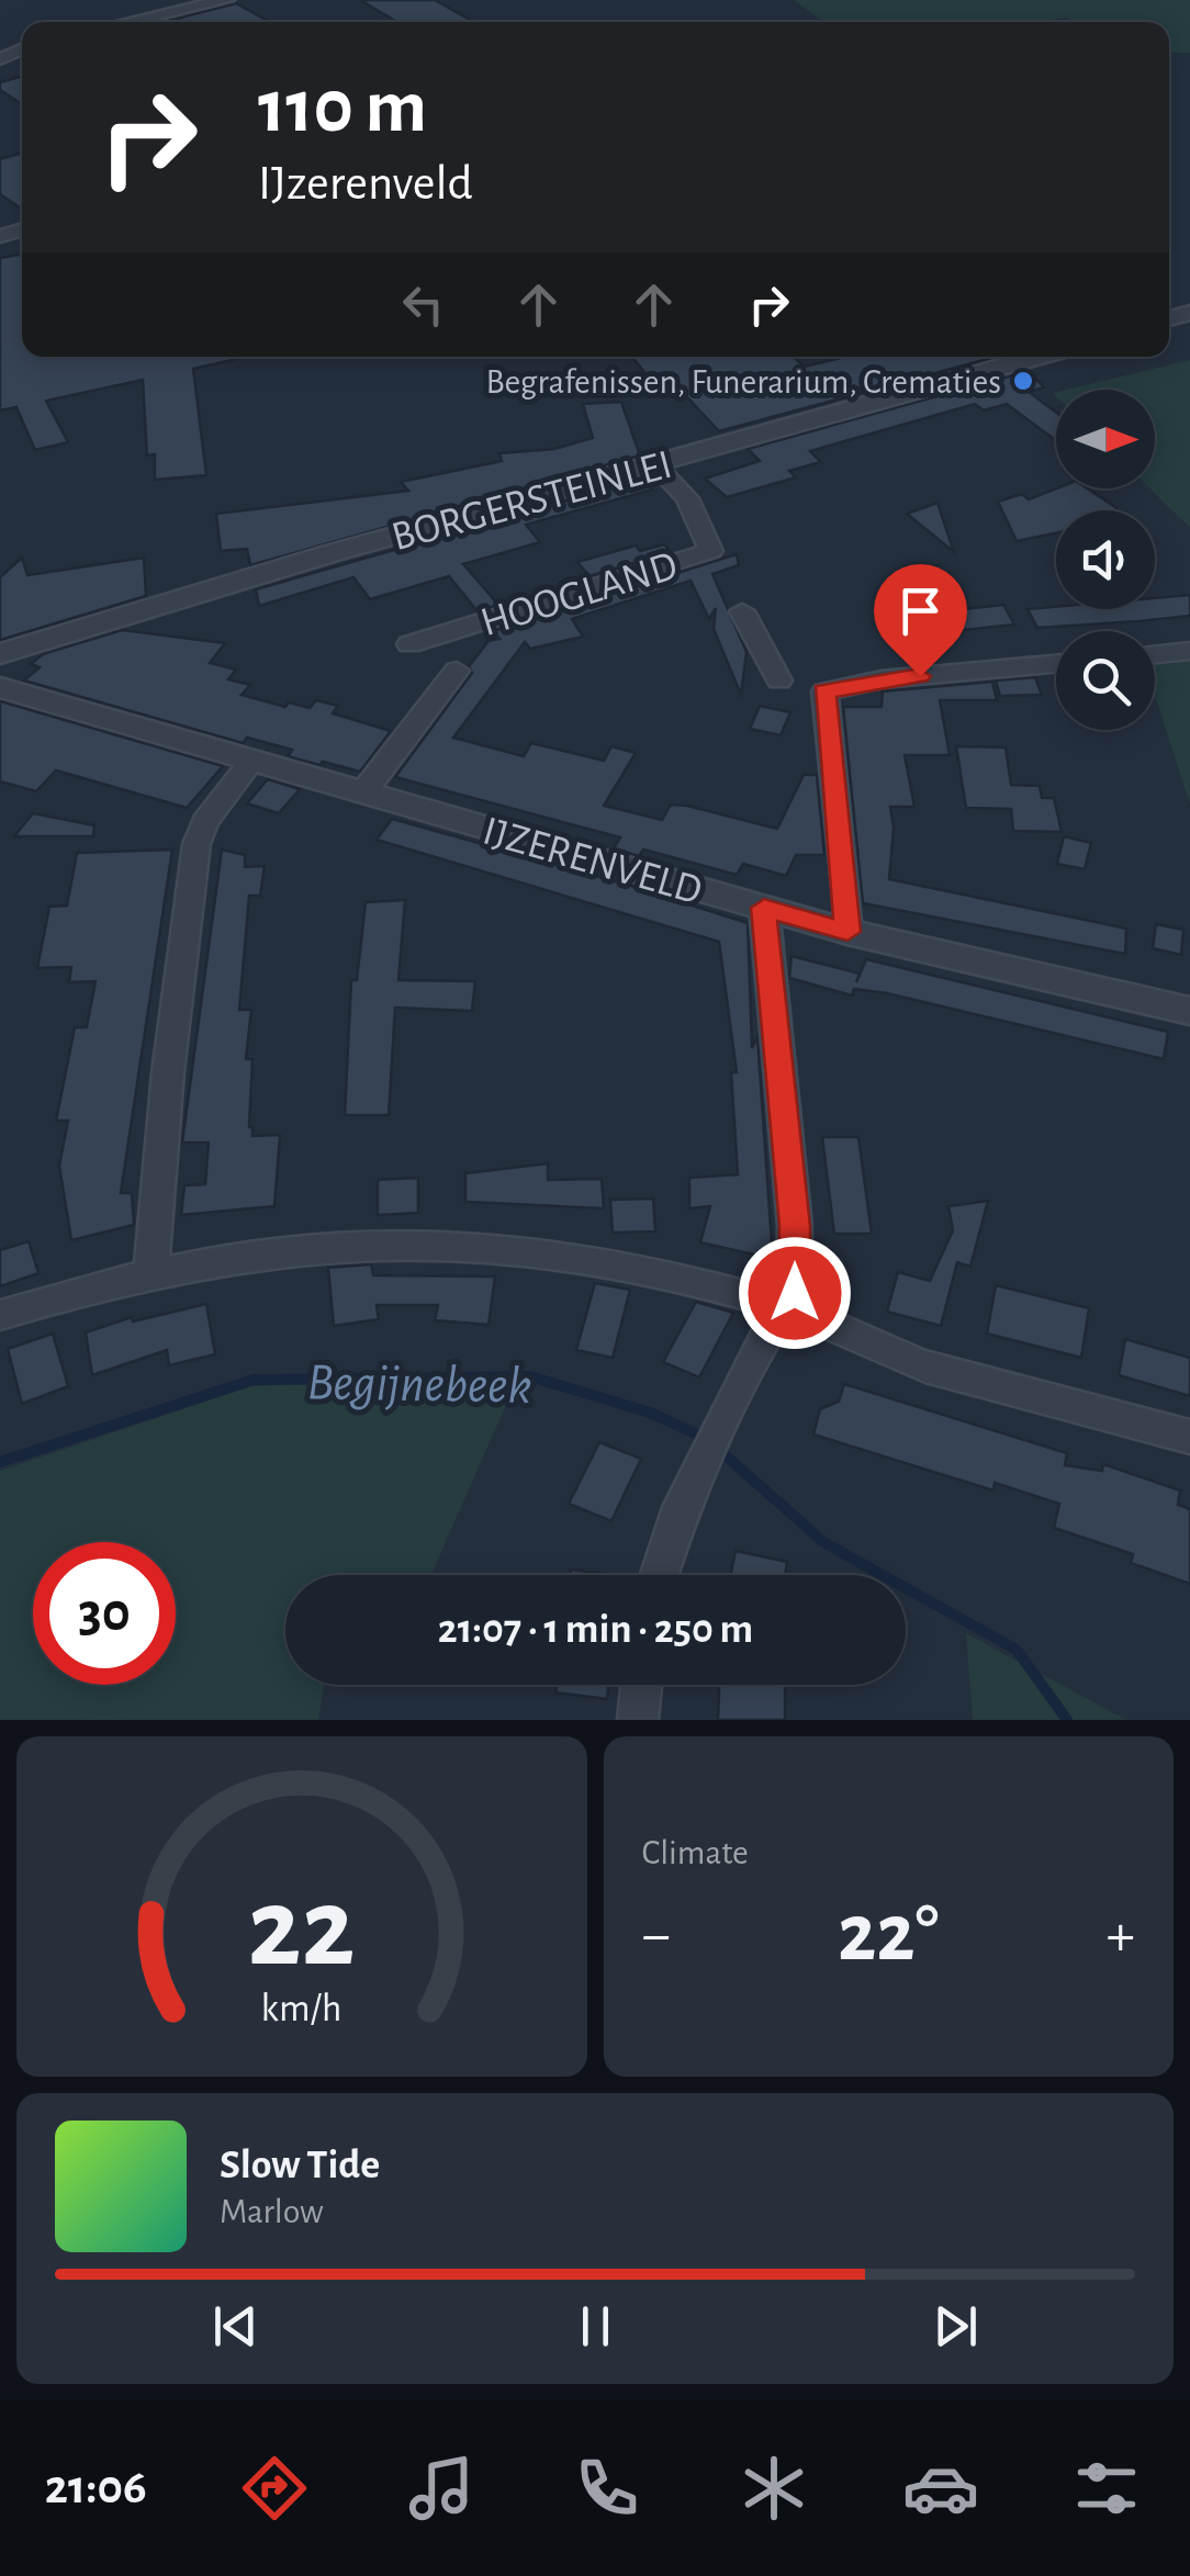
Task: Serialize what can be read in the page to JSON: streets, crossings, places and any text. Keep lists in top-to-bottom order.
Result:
{
  "streets": {
    "street": ["BORGERSTEINLEI", "HOOGLAND", "IJZERENVELD"]
  },
  "crossings": [
    ["BORGERSTEINLEI", "HOOGLAND"]
  ],
  "water": ["Begijnebeek"],
  "places": ["Begrafenissen, Funerarium, Crematies"],
  "north": "right",
  "page": {
    "turn": ["110 m", "IJzerenveld"],
    "limit": "30",
    "trip": "21:07 · 1 min · 250 m",
    "tile": "Climate",
    "heat": ["−", "22°", "+"],
    "song": ["Slow Tide", "Marlow"],
    "tabs": "21:06",
    "gauge": ["22", "km/h"]
  }
}
